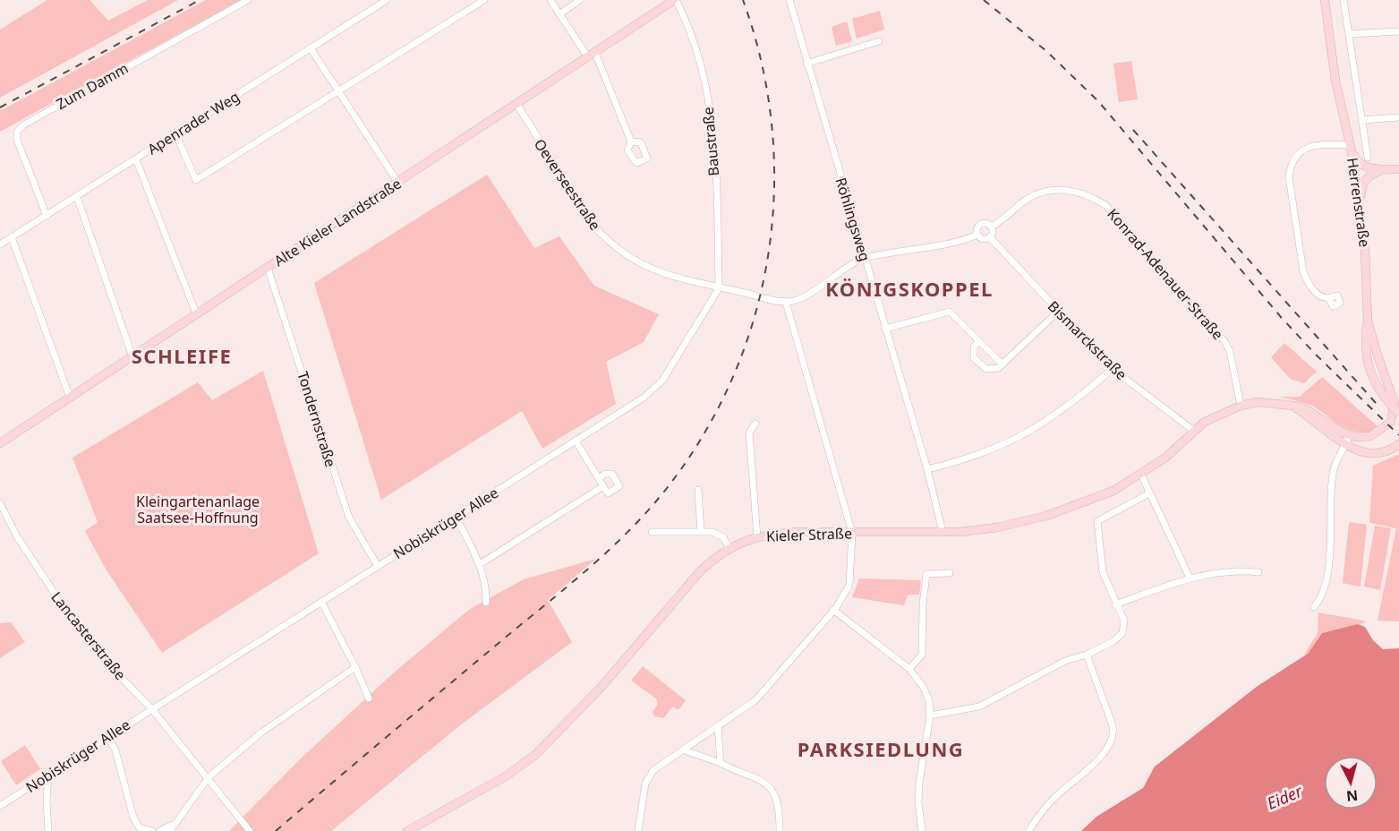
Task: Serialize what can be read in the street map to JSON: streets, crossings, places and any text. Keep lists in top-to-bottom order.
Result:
{
  "streets": {
    "main road": ["Herrenstraße", "Alte Kieler Landstraße", "Kieler Straße"],
    "street": [
      "Zum Damm",
      "Apenrader Weg",
      "Baustraße",
      "Oeverseestraße",
      "Röhlingsweg",
      "Konrad-Adenauer-Straße",
      "Bismarckstraße",
      "Tondernstraße",
      "Nobiskrüger Allee",
      "Lancasterstraße"
    ]
  },
  "crossings": [
    ["Zum Damm", "Apenrader Weg"],
    ["Baustraße", "Oeverseestraße"],
    ["Baustraße", "Alte Kieler Landstraße"],
    ["Baustraße", "Nobiskrüger Allee"],
    ["Oeverseestraße", "Alte Kieler Landstraße"],
    ["Oeverseestraße", "Nobiskrüger Allee"],
    ["Röhlingsweg", "Kieler Straße"],
    ["Alte Kieler Landstraße", "Tondernstraße"],
    ["Konrad-Adenauer-Straße", "Bismarckstraße"],
    ["Konrad-Adenauer-Straße", "Kieler Straße"],
    ["Bismarckstraße", "Kieler Straße"],
    ["Tondernstraße", "Nobiskrüger Allee"],
    ["Nobiskrüger Allee", "Lancasterstraße"]
  ],
  "districts": ["KÖNIGSKOPPEL", "SCHLEIFE", "PARKSIEDLUNG"],
  "water": ["Eider"],
  "parks": ["Kleingartenanlage Saatsee-Hoffnung"],
  "north": "bottom"
}
